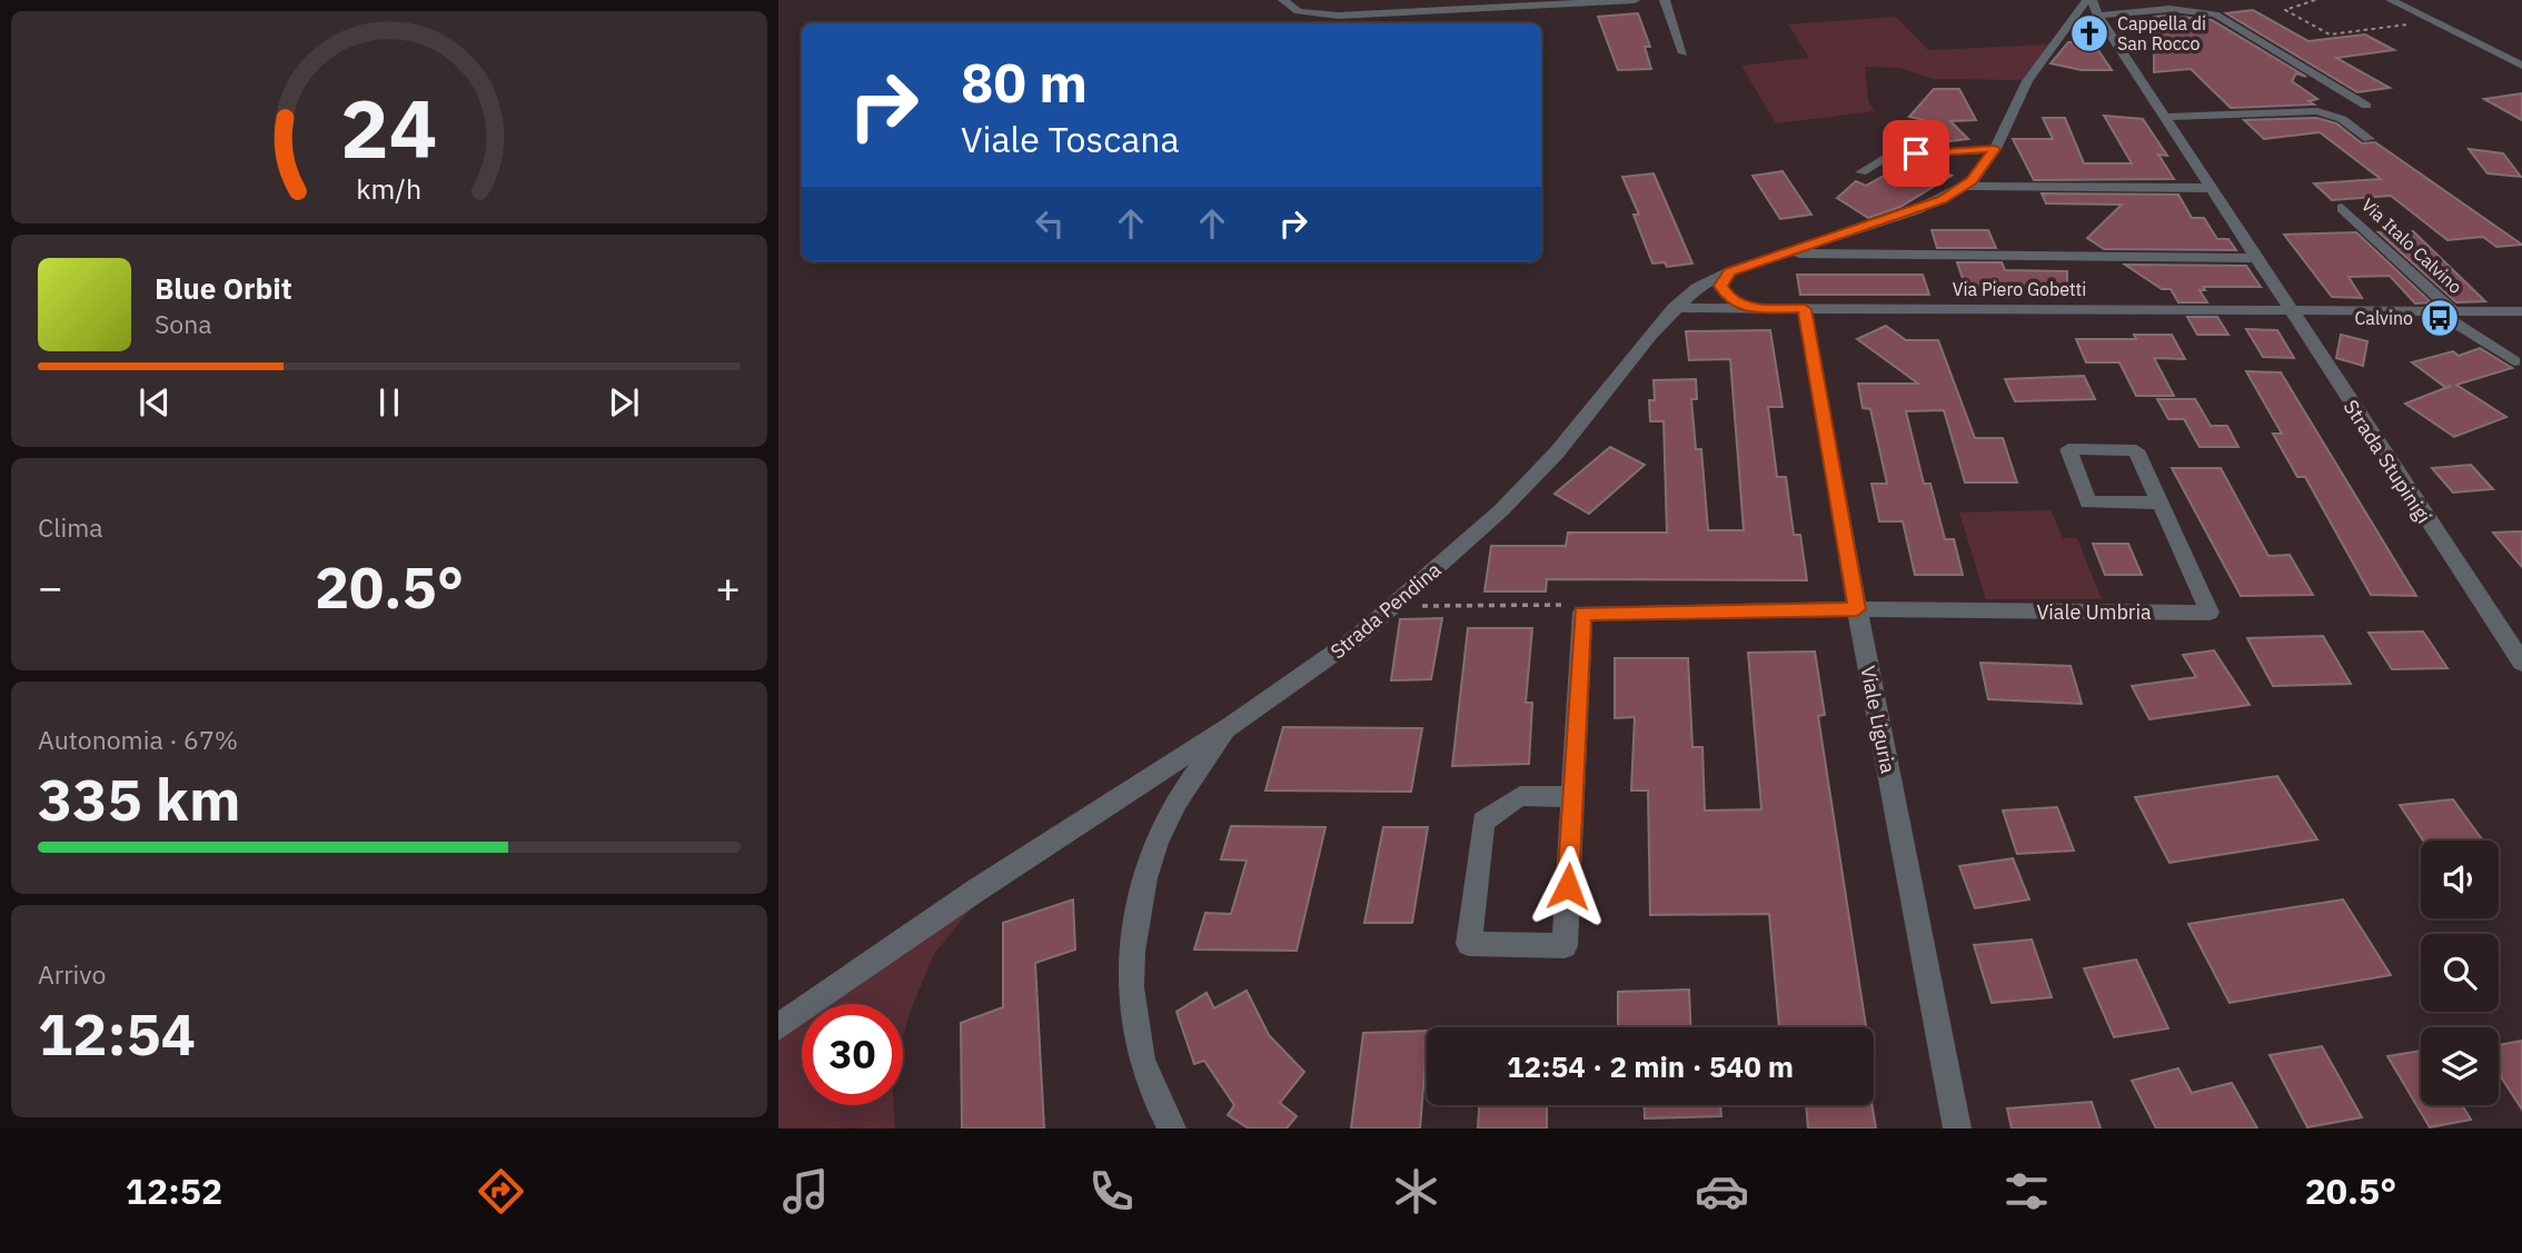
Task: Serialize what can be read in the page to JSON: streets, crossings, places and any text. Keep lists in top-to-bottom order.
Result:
{
  "streets": {
    "street": [
      "Via Italo Calvino",
      "Via Piero Gobetti",
      "Strada Stupinigi",
      "Strada Pendina",
      "Viale Umbria",
      "Viale Liguria"
    ]
  },
  "crossings": [
    ["Via Italo Calvino", "Via Piero Gobetti"],
    ["Via Italo Calvino", "Strada Stupinigi"],
    ["Via Piero Gobetti", "Strada Stupinigi"],
    ["Via Piero Gobetti", "Strada Pendina"],
    ["Via Piero Gobetti", "Viale Liguria"],
    ["Strada Stupinigi", "Strada Pendina"],
    ["Viale Umbria", "Viale Liguria"]
  ],
  "places": {
    "church": ["Cappella di San Rocco"],
    "bus stop": ["Calvino"]
  },
  "page": {
    "turn": ["80 m", "Viale Toscana"],
    "song": ["Blue Orbit", "Sona"],
    "tile": [
      "Clima",
      ["Autonomia · 67%", "335 km"],
      ["Arrivo", "12:54"]
    ],
    "heat": ["−", "20.5°", "+"],
    "limit": "30",
    "trip": "12:54 · 2 min · 540 m",
    "tabs": ["12:52", "20.5°"],
    "gauge": ["24", "km/h"]
  }
}
